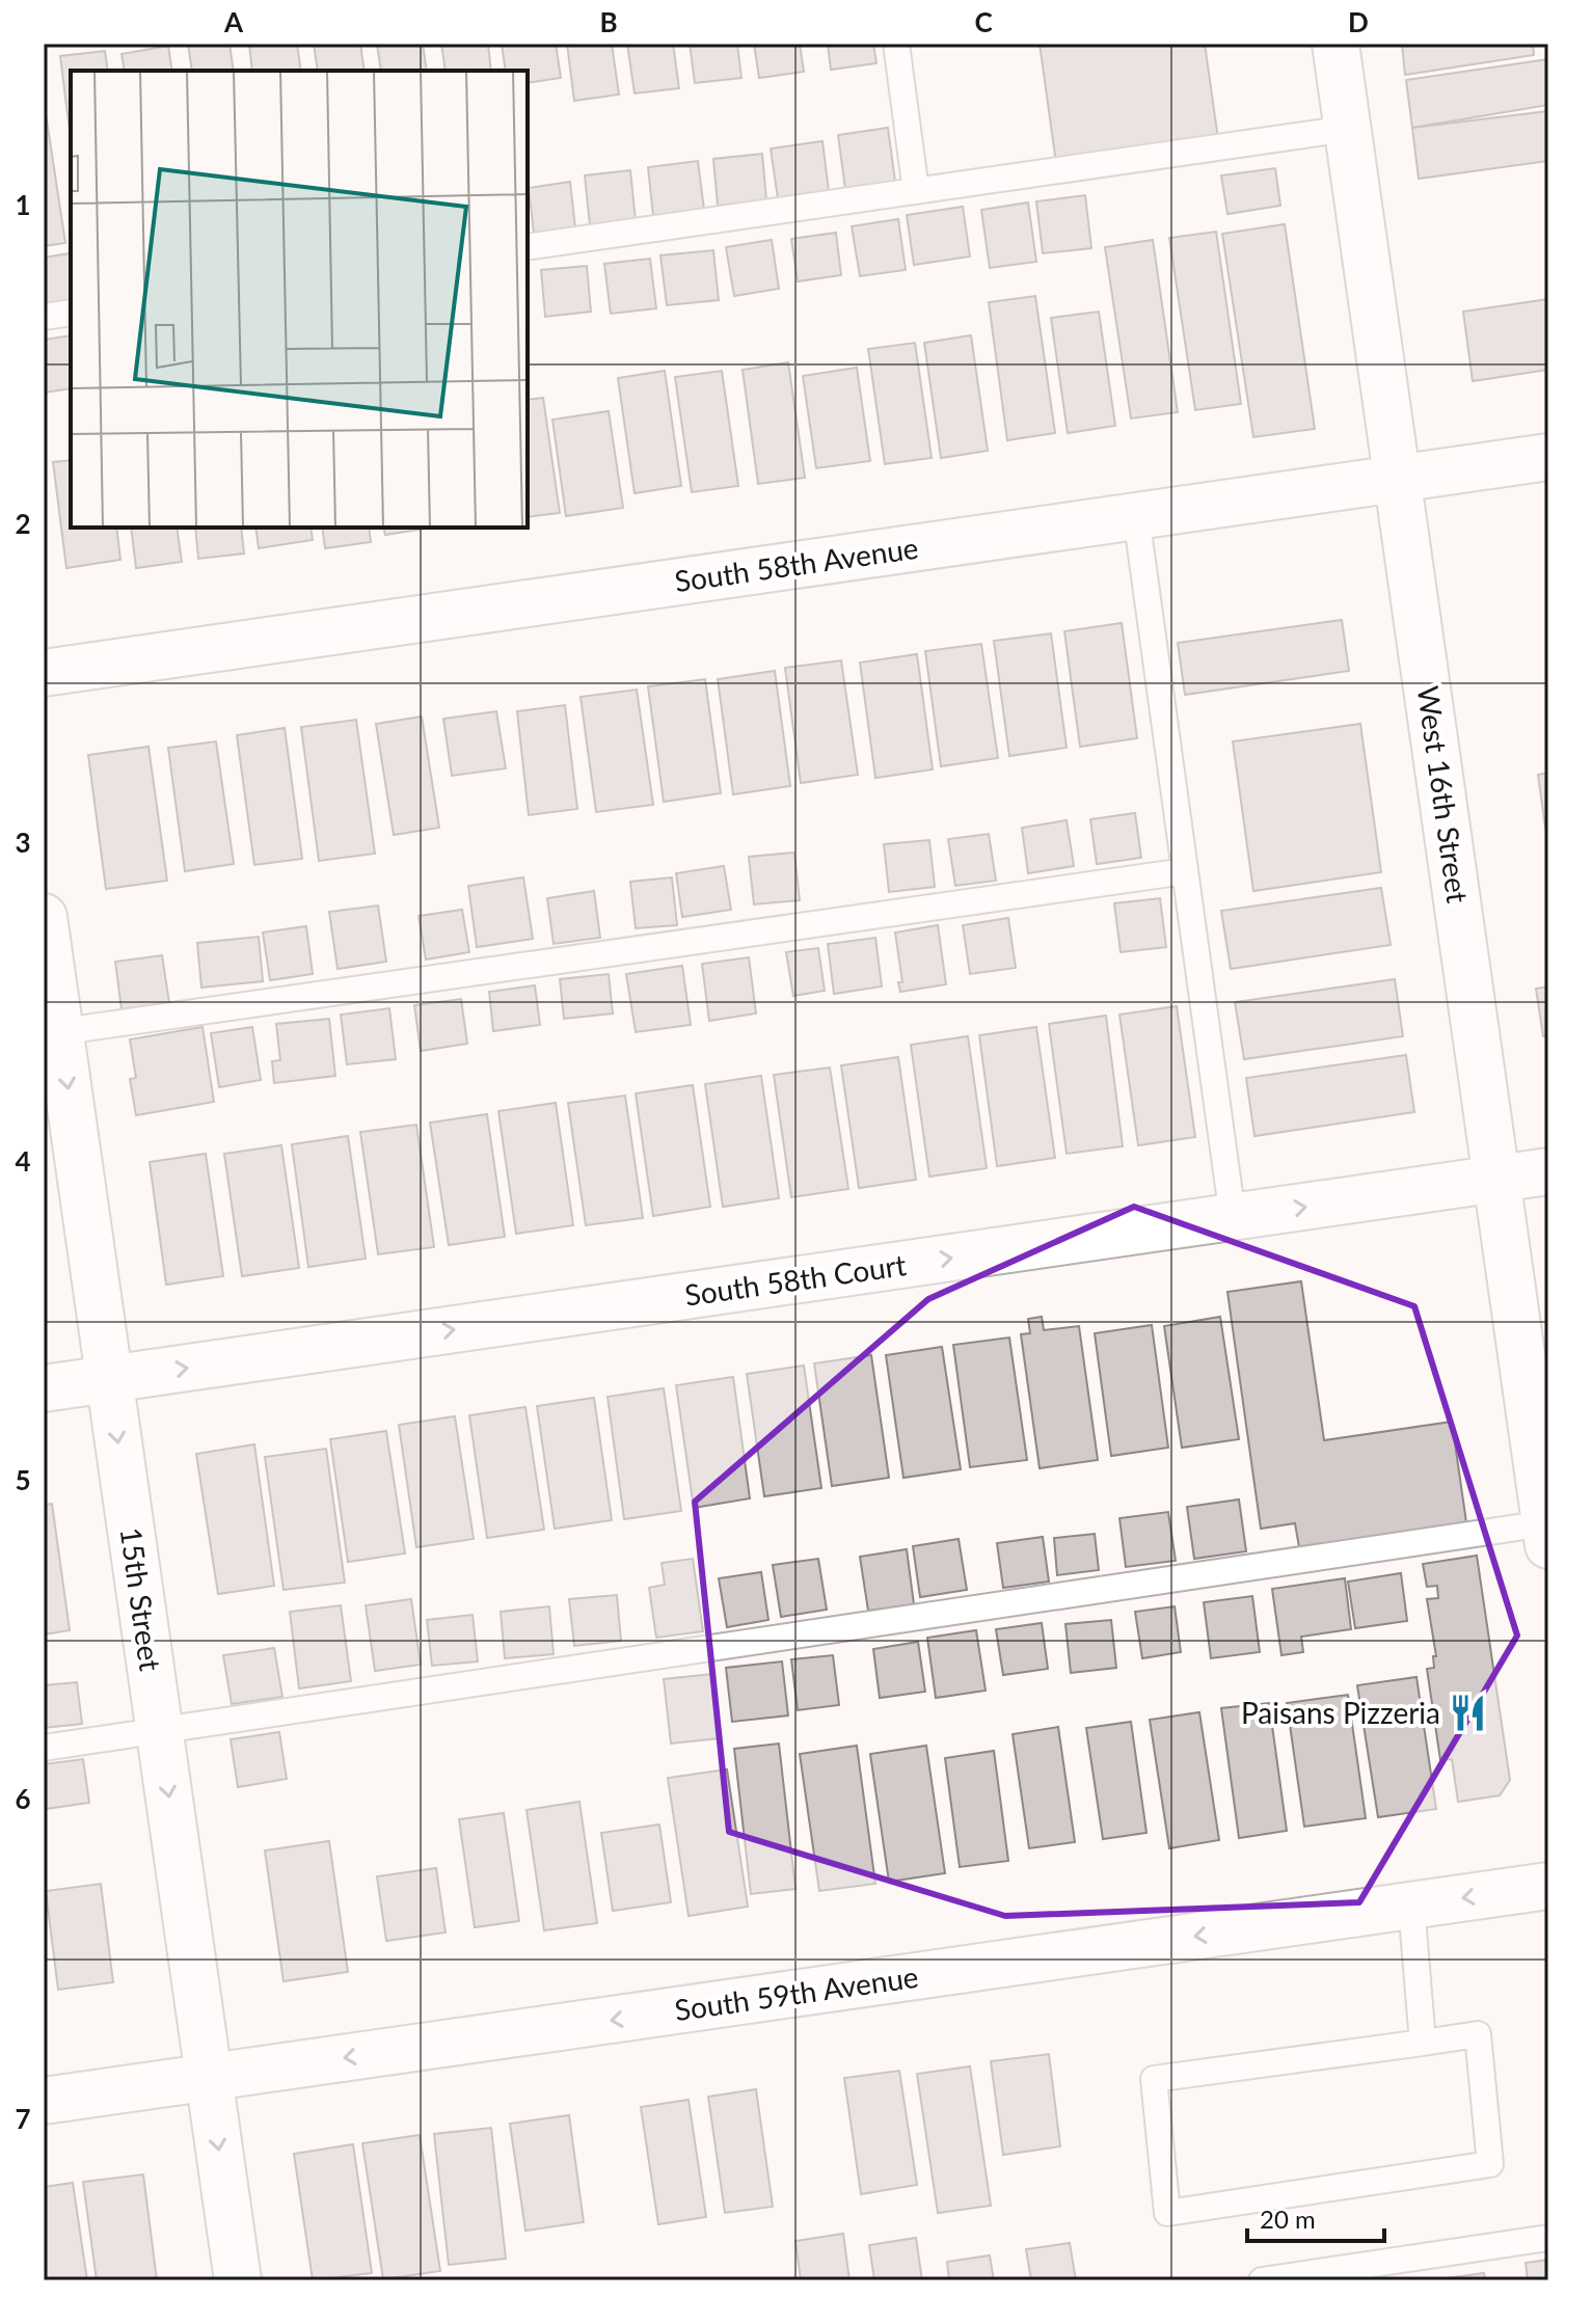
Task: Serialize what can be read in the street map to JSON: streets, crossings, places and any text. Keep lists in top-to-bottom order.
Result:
{
  "streets": {
    "street": [
      "South 58th Avenue",
      "West 16th Street",
      "South 58th Court",
      "15th Street",
      "South 59th Avenue"
    ]
  },
  "crossings": [
    ["South 58th Avenue", "West 16th Street"],
    ["West 16th Street", "South 58th Court"],
    ["South 58th Court", "15th Street"],
    ["15th Street", "South 59th Avenue"]
  ],
  "one_way": ["South 58th Court", "15th Street", "South 59th Avenue"],
  "places": {
    "restaurant": ["Paisans Pizzeria"]
  },
  "scale_bar": "20 m",
  "grid": {
    "columns": [
      "A",
      "B",
      "C",
      "D"
    ],
    "rows": [
      "1",
      "2",
      "3",
      "4",
      "5",
      "6",
      "7"
    ]
  }
}
